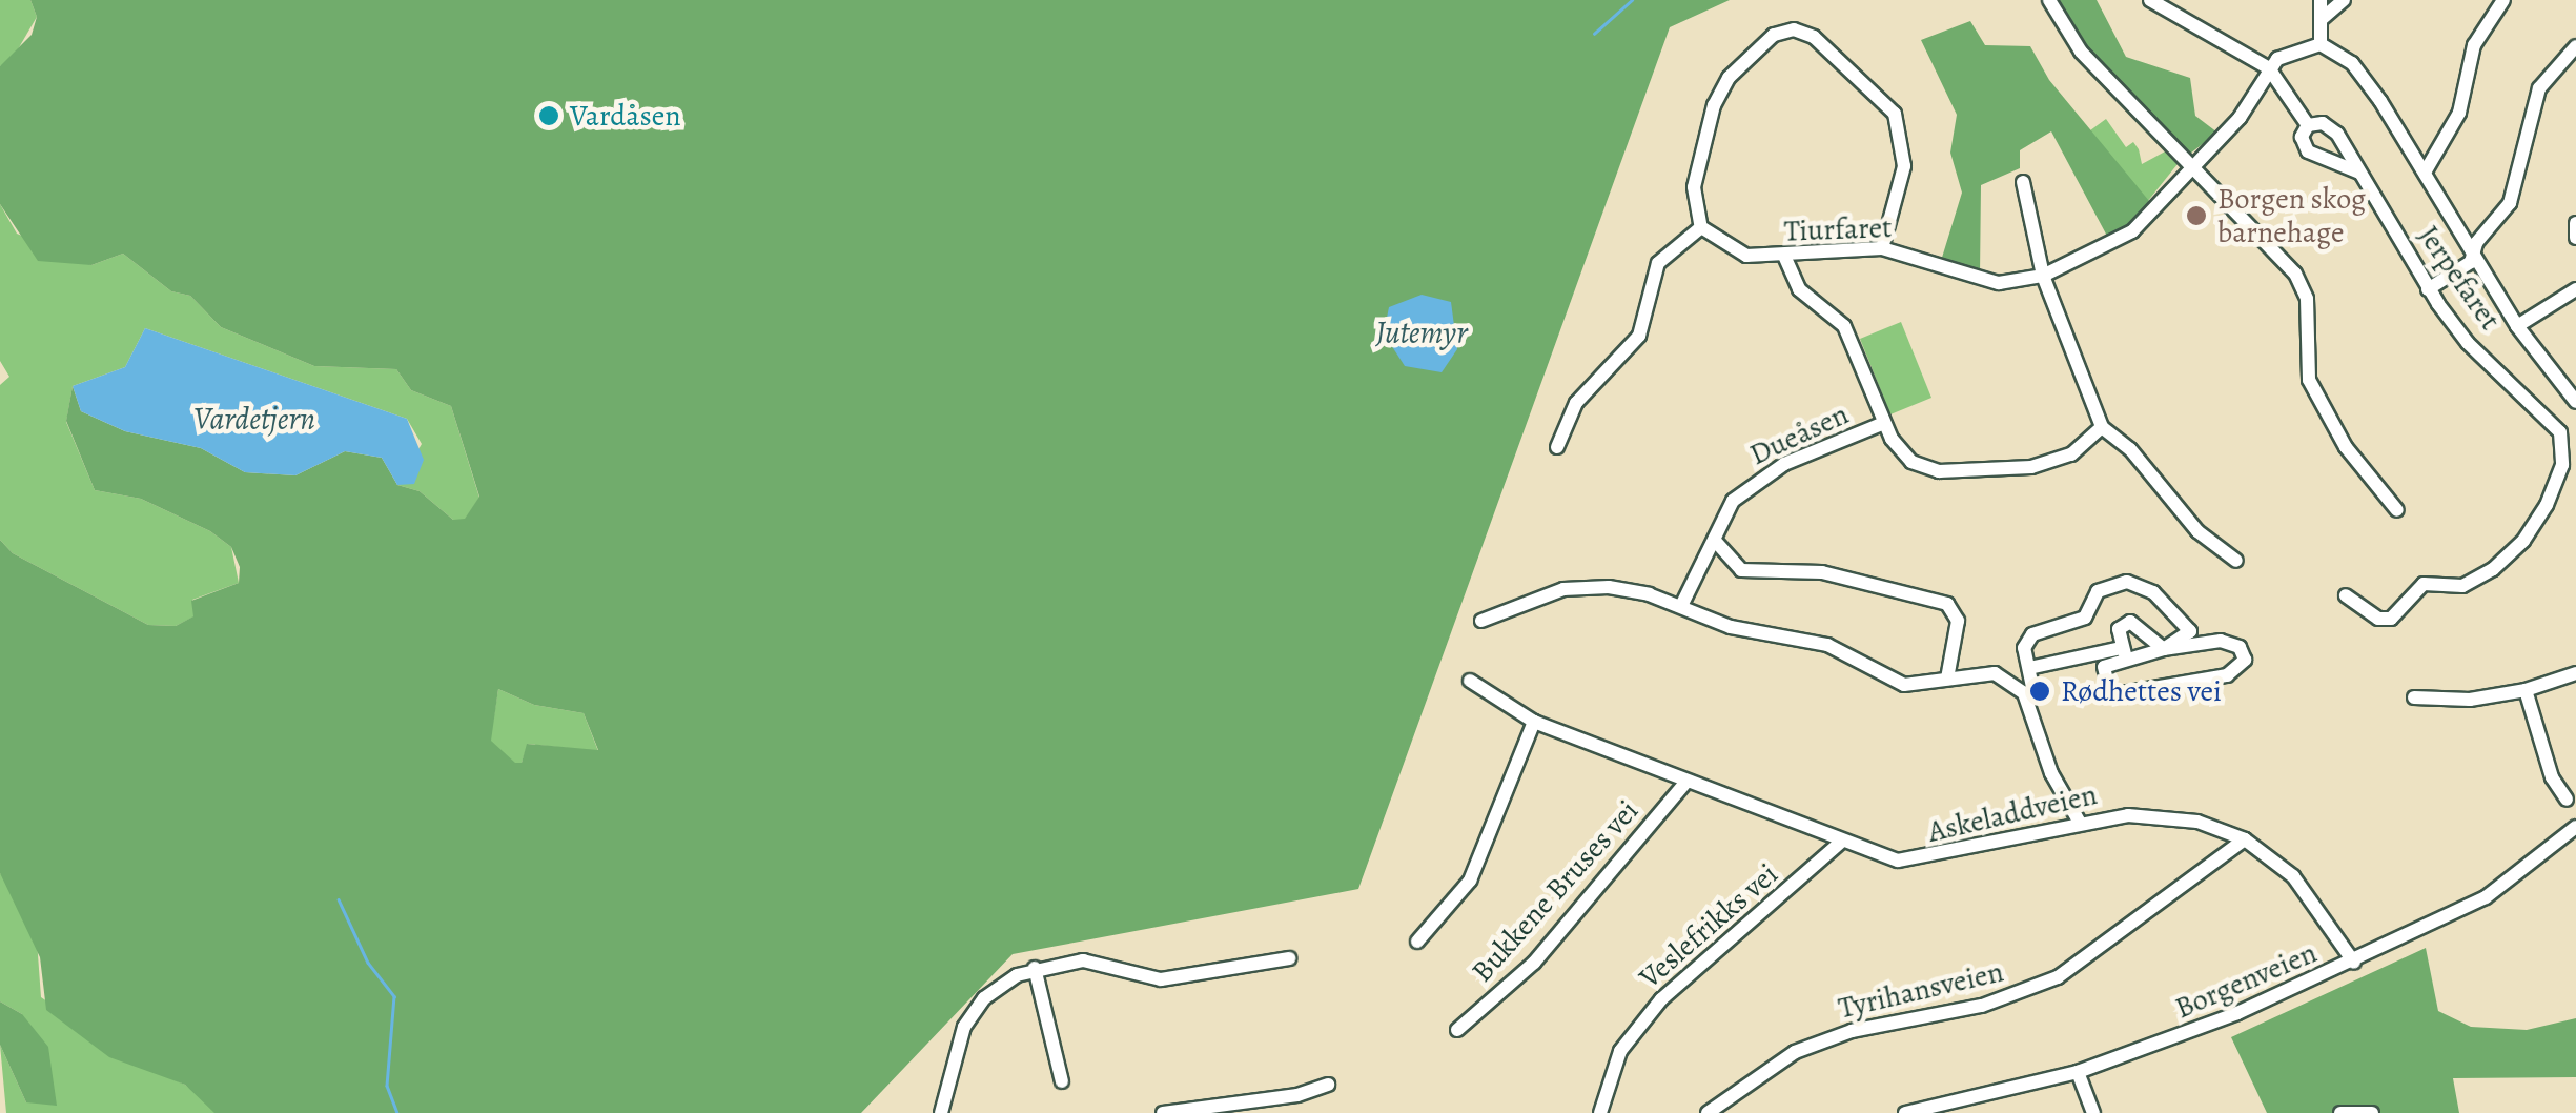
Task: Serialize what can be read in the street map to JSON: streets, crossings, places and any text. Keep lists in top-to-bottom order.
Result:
{
  "streets": {
    "street": [
      "Tiurfaret",
      "Jerpefaret",
      "Dueåsen",
      "Askeladdveien",
      "Bukkene Bruses vei",
      "Veslefrikks vei",
      "Borgenveien",
      "Tyrihansveien"
    ]
  },
  "crossings": [
    ["Tiurfaret", "Jerpefaret"],
    ["Tiurfaret", "Dueåsen"],
    ["Askeladdveien", "Bukkene Bruses vei"],
    ["Askeladdveien", "Veslefrikks vei"],
    ["Askeladdveien", "Borgenveien"],
    ["Askeladdveien", "Tyrihansveien"]
  ],
  "water": ["Jutemyr", "Vardetjern"],
  "places": ["Vardåsen", "Borgen skog barnehage", "Rødhettes vei"]
}
